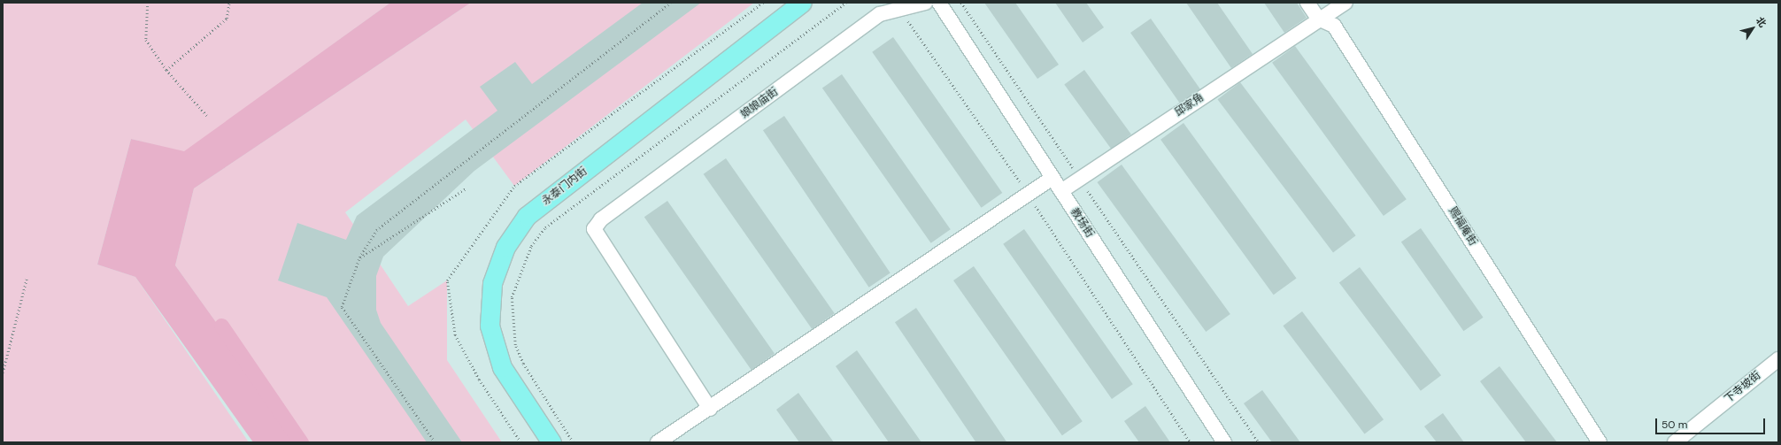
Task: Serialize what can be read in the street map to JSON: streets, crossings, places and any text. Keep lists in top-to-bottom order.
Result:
{
  "streets": {
    "main road": ["永泰门内街"],
    "street": [
      "娘娘庙街",
      "邱家角",
      "教场街",
      "赐福庵街",
      "下寺坡街"
    ]
  },
  "crossings": [
    ["邱家角", "教场街"],
    ["邱家角", "赐福庵街"]
  ],
  "scale_bar": "50 m",
  "north": "top right"
}
